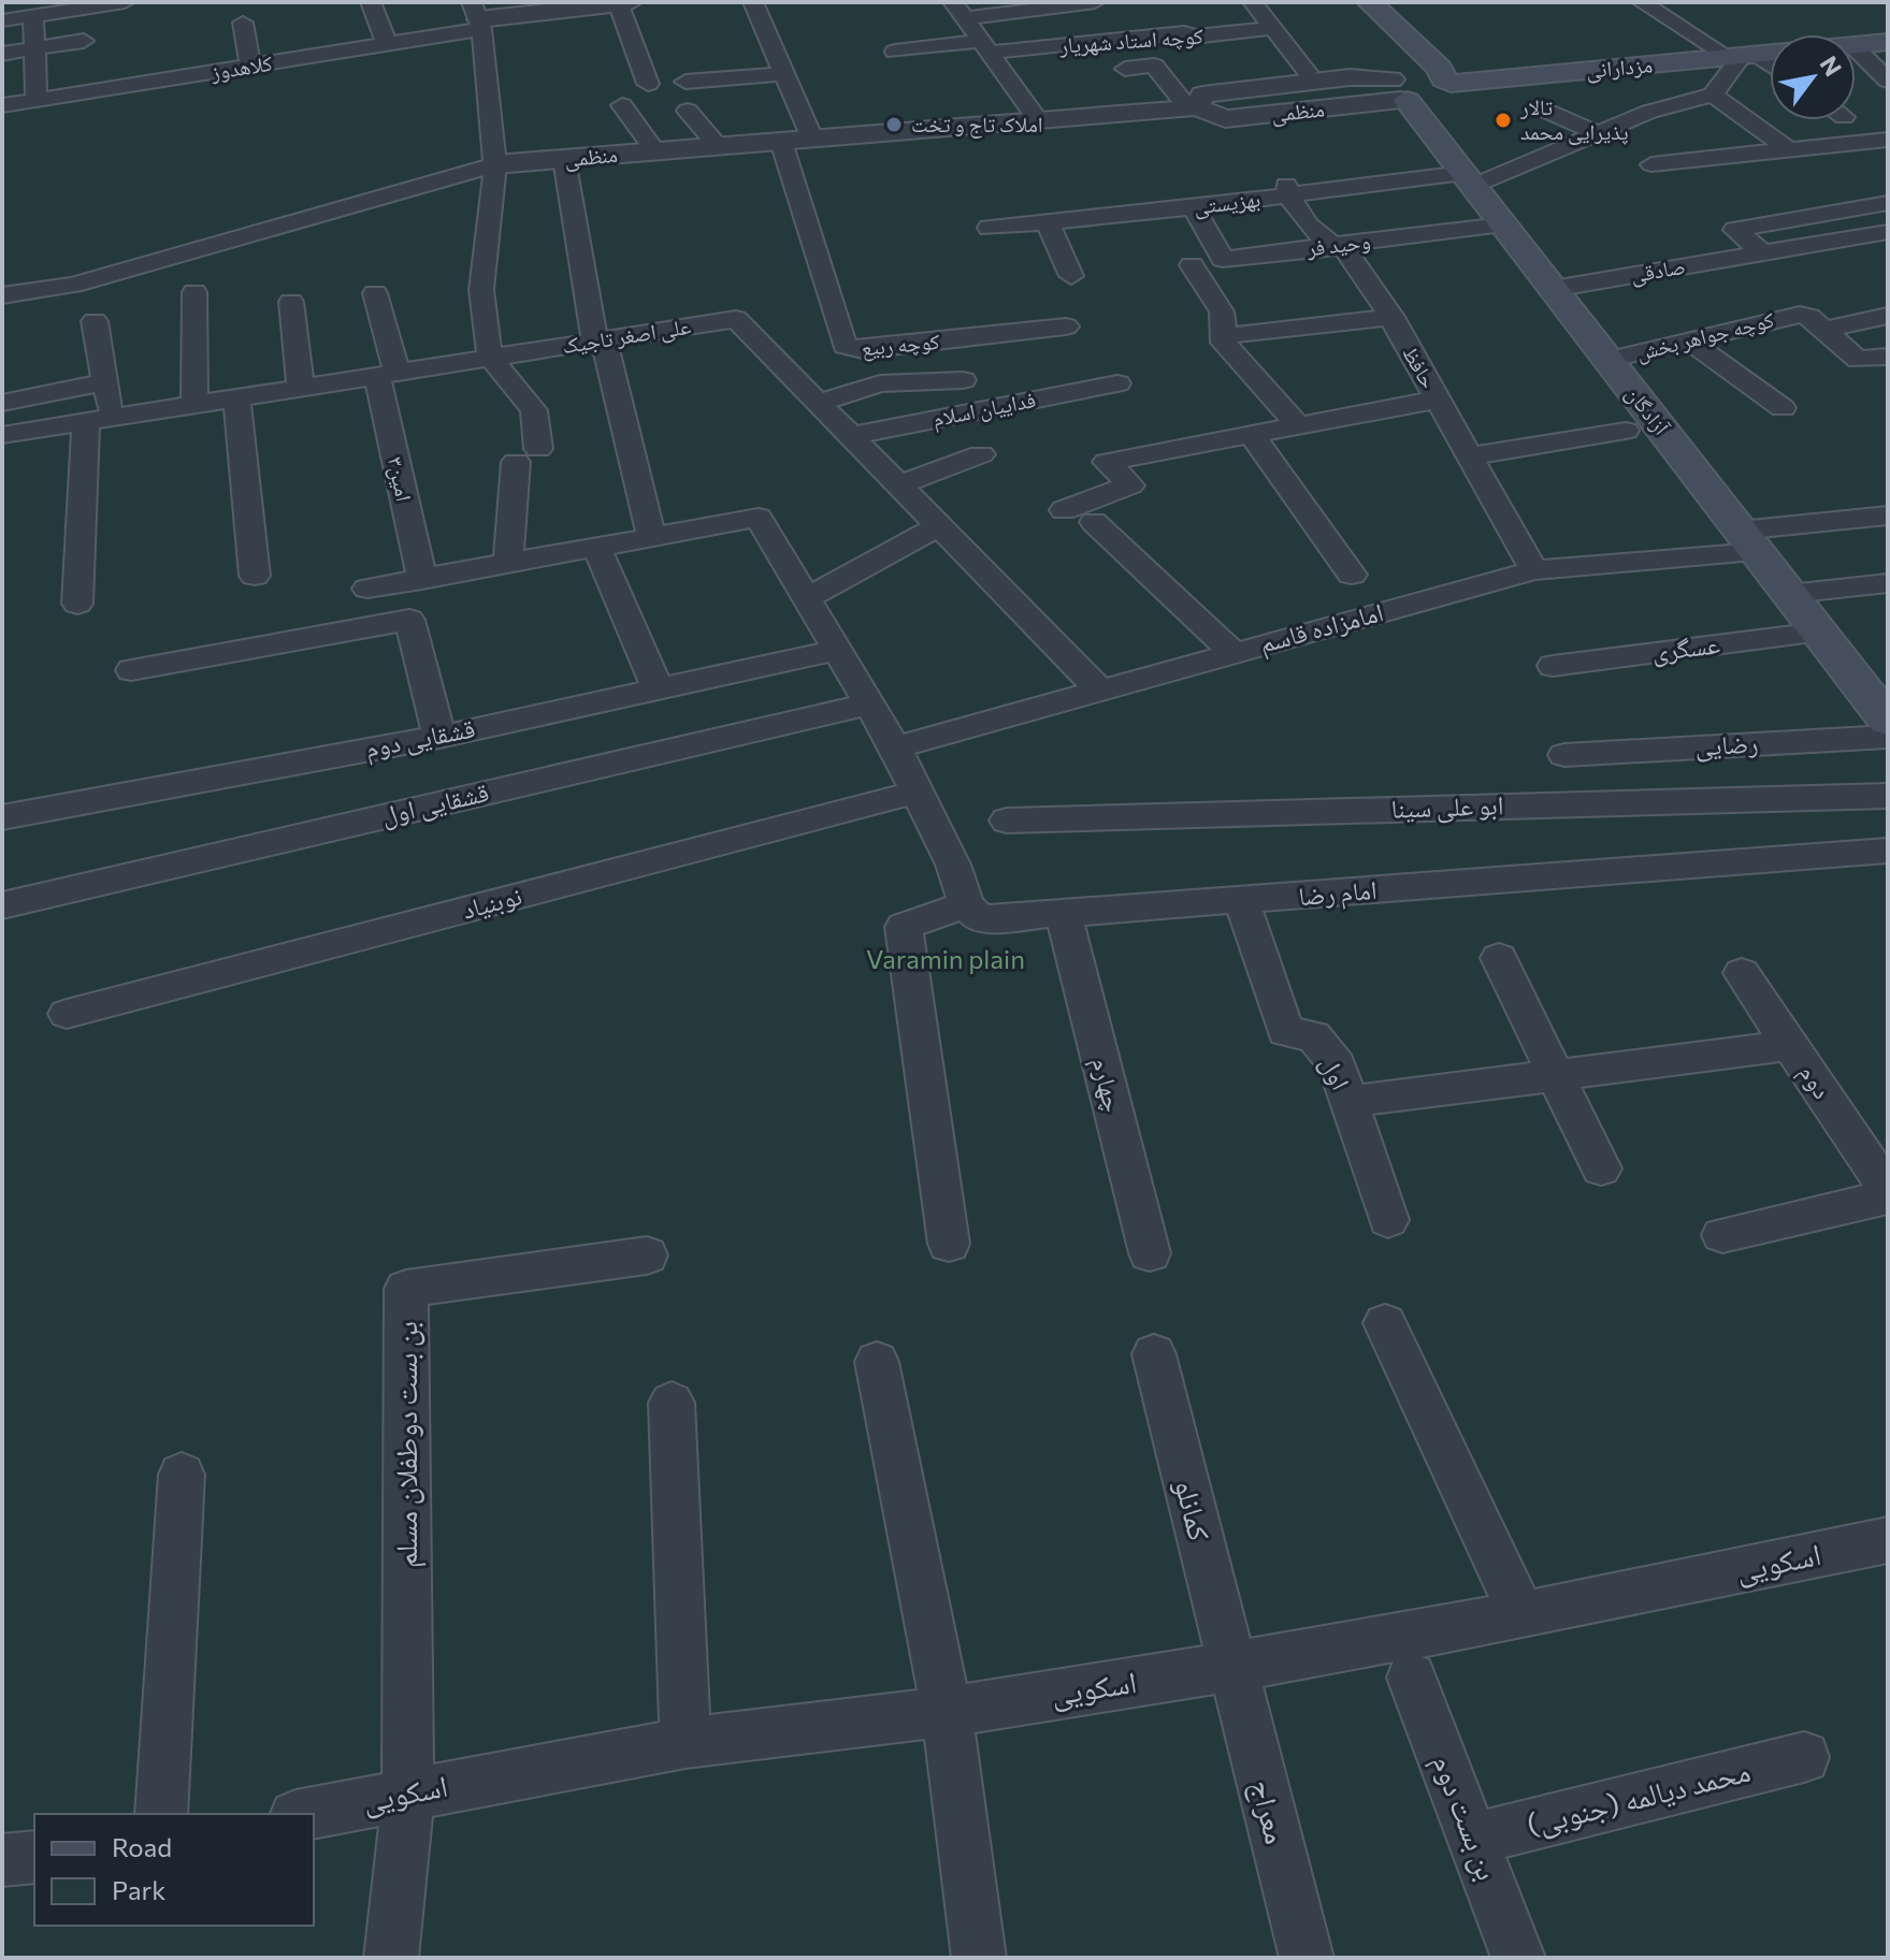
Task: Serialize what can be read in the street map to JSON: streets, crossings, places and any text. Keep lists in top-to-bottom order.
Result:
{
  "streets": {
    "main road": ["مزدارانی", "آزادگان"],
    "street": [
      "کوچه استاد شهریار",
      "کلاهدوز",
      "منظمی",
      "بهزیستی",
      "وحید فر",
      "صادقی",
      "علی اصغر تاجیک",
      "کوچه جواهر بخش",
      "کوچه ربیع",
      "حافظ",
      "فداییان اسلام",
      "امین۳",
      "امامزاده قاسم",
      "عسگری",
      "قشقایی دوم",
      "رضایی",
      "قشقایی اول",
      "ابو علی سینا",
      "امام رضا",
      "نوبنیاد",
      "اول",
      "دوم",
      "چهارم",
      "بن بست دوطفلان مسلم",
      "کمانلو",
      "اسکویی",
      "محمد دیالمه (جنوبی)",
      "معراج",
      "بن بست دوم"
    ]
  },
  "crossings": [
    ["مزدارانی", "منظمی"],
    ["مزدارانی", "آزادگان"],
    ["منظمی", "کوچه ربیع"],
    ["منظمی", "آزادگان"],
    ["بهزیستی", "وحید فر"],
    ["بهزیستی", "حافظ"],
    ["بهزیستی", "آزادگان"],
    ["وحید فر", "حافظ"],
    ["وحید فر", "آزادگان"],
    ["صادقی", "آزادگان"],
    ["علی اصغر تاجیک", "فداییان اسلام"],
    ["علی اصغر تاجیک", "امین۳"],
    ["علی اصغر تاجیک", "امامزاده قاسم"],
    ["کوچه جواهر بخش", "آزادگان"],
    ["حافظ", "امامزاده قاسم"],
    ["آزادگان", "امامزاده قاسم"],
    ["آزادگان", "عسگری"],
    ["امام رضا", "اول"],
    ["امام رضا", "چهارم"],
    ["بن بست دوطفلان مسلم", "اسکویی"],
    ["کمانلو", "اسکویی"],
    ["کمانلو", "معراج"],
    ["اسکویی", "معراج"],
    ["محمد دیالمه (جنوبی)", "بن بست دوم"]
  ],
  "parks": ["Varamin plain"],
  "places": ["تالار پذیرایی محمد", "املاک تاج و تخت"],
  "legend": ["Road", "Park"],
  "north": "top right"
}
